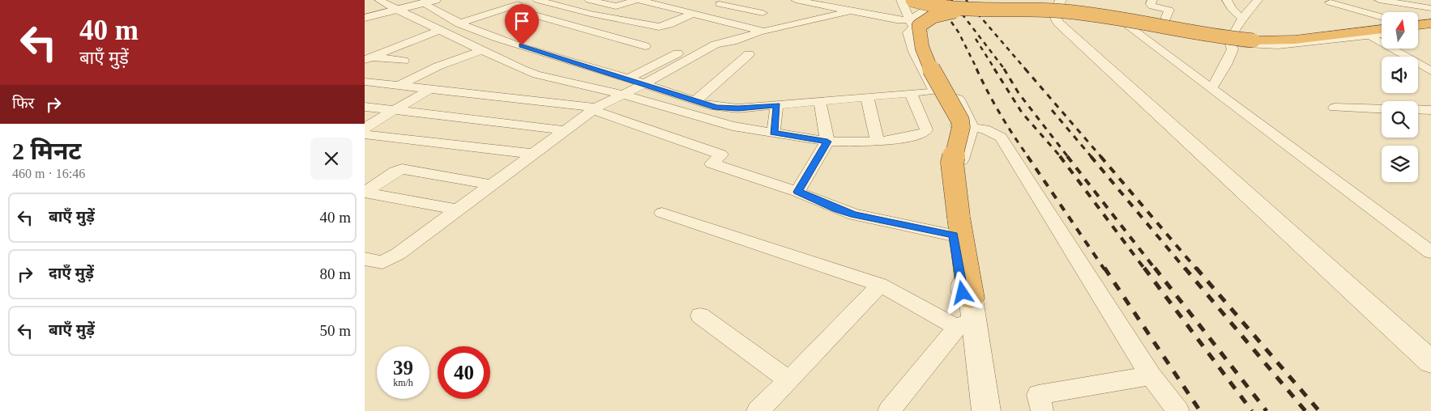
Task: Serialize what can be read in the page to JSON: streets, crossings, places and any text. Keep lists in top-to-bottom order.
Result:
{
  "north": "top",
  "page": {
    "turn": ["40 m", "बाएँ मुड़ें"],
    "then": "फिर",
    "heading": ["2 मिनट", "460 m · 16:46"],
    "list": [
      {
        "name": "बाएँ मुड़ें",
        "value": "40 m"
      },
      {
        "name": "दाएँ मुड़ें",
        "value": "80 m"
      },
      {
        "name": "बाएँ मुड़ें",
        "value": "50 m"
      }
    ],
    "speed": "39 km/h",
    "limit": "40"
  }
}
